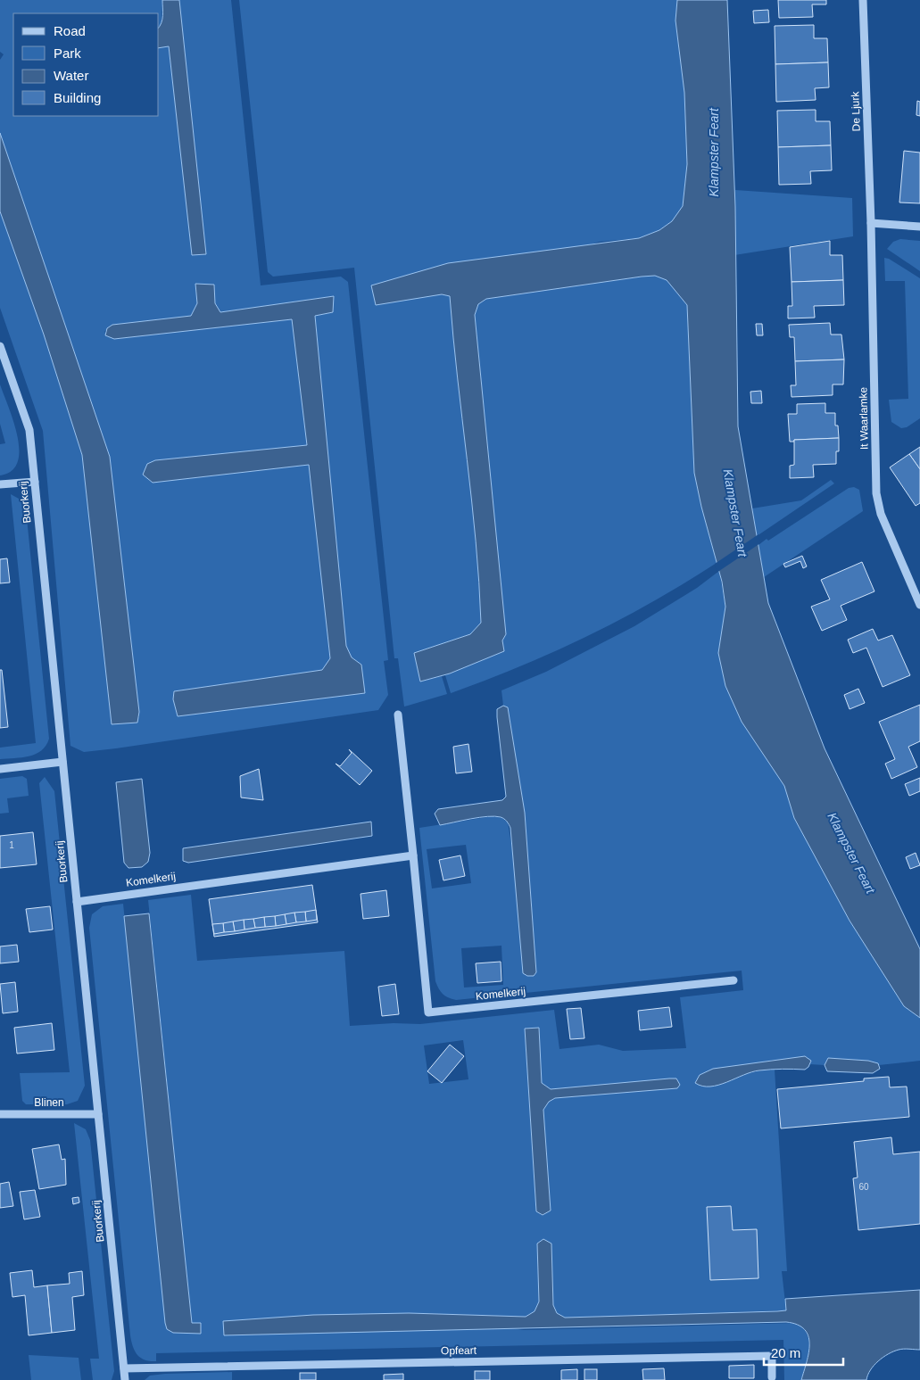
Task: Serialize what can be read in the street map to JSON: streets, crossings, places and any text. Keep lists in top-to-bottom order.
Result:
{
  "streets": {
    "street": [
      "De Ljurk",
      "It Waarlamke",
      "Buorkerij",
      "Komelkerij",
      "Blinen",
      "Opfeart"
    ]
  },
  "crossings": [
    ["De Ljurk", "It Waarlamke"],
    ["Buorkerij", "Komelkerij"],
    ["Buorkerij", "Blinen"],
    ["Buorkerij", "Opfeart"]
  ],
  "water": ["Klampster Feart"],
  "house_numbers": ["1", "60"],
  "legend": [
    "Road",
    "Park",
    "Water",
    "Building"
  ],
  "scale_bar": "20 m"
}
